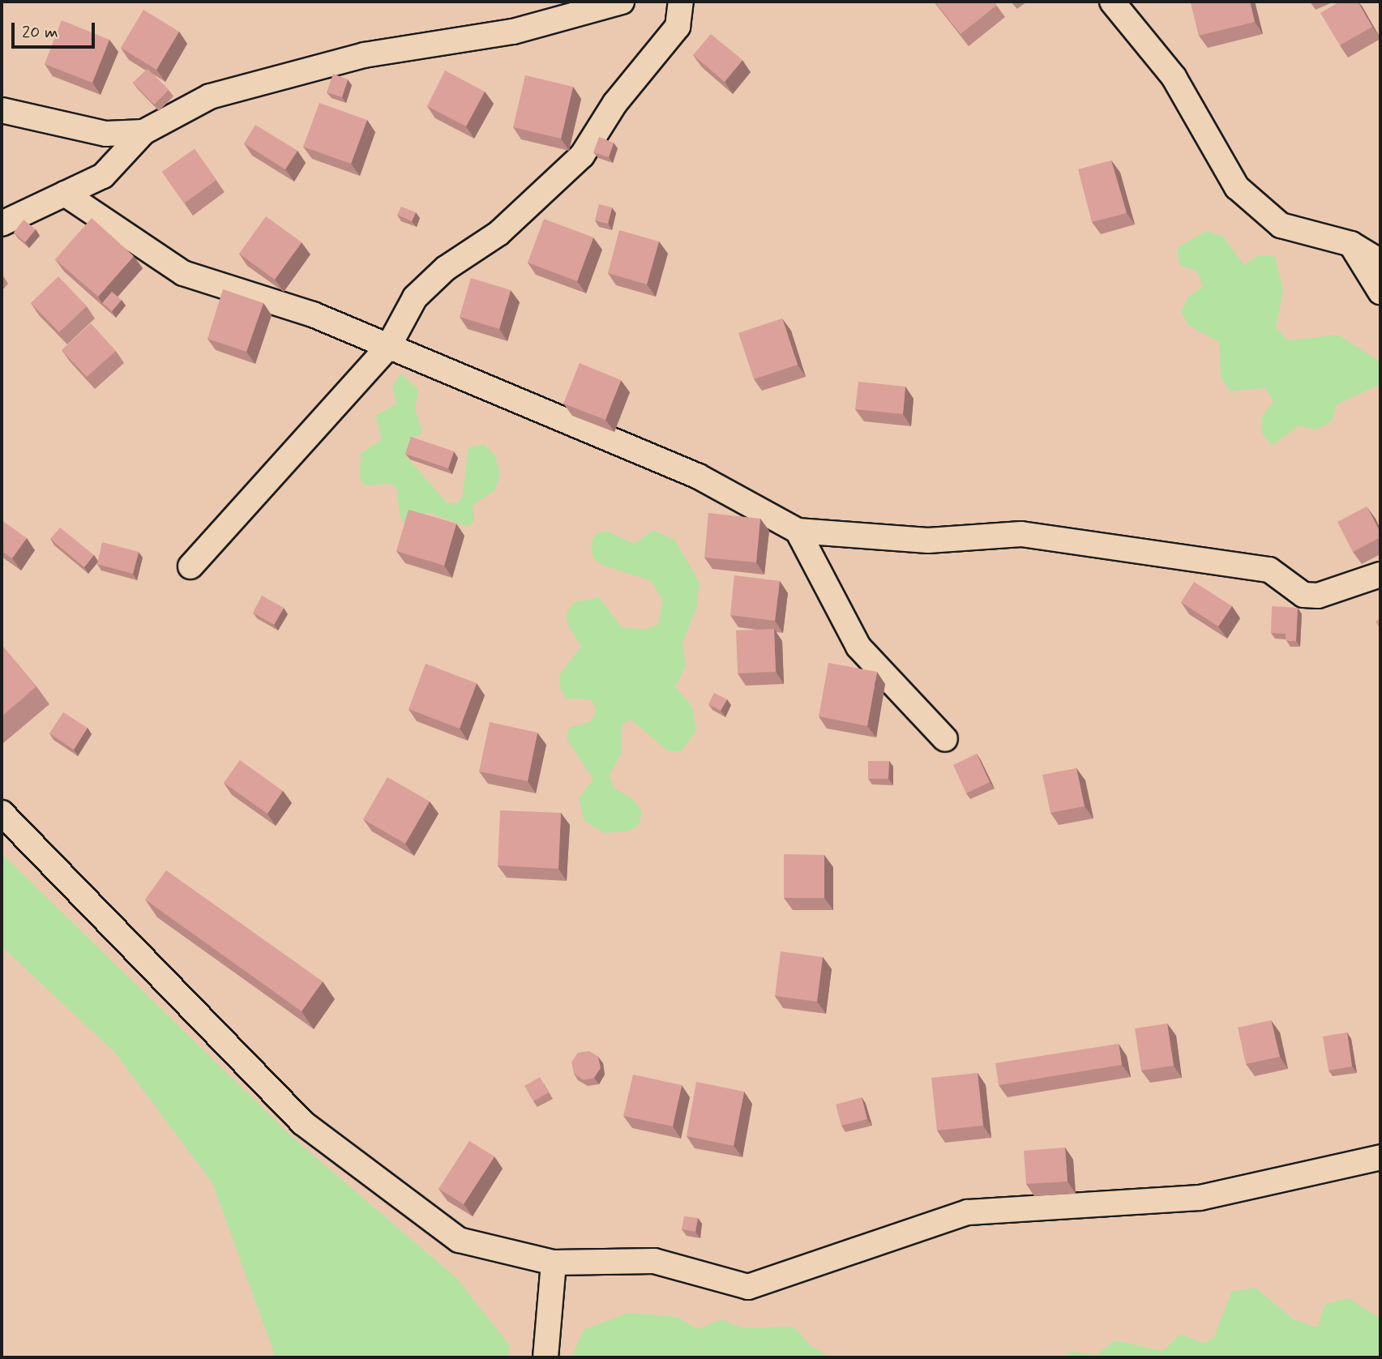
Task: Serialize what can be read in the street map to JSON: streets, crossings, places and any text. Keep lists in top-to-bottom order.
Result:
{
  "scale_bar": "20 m"
}
